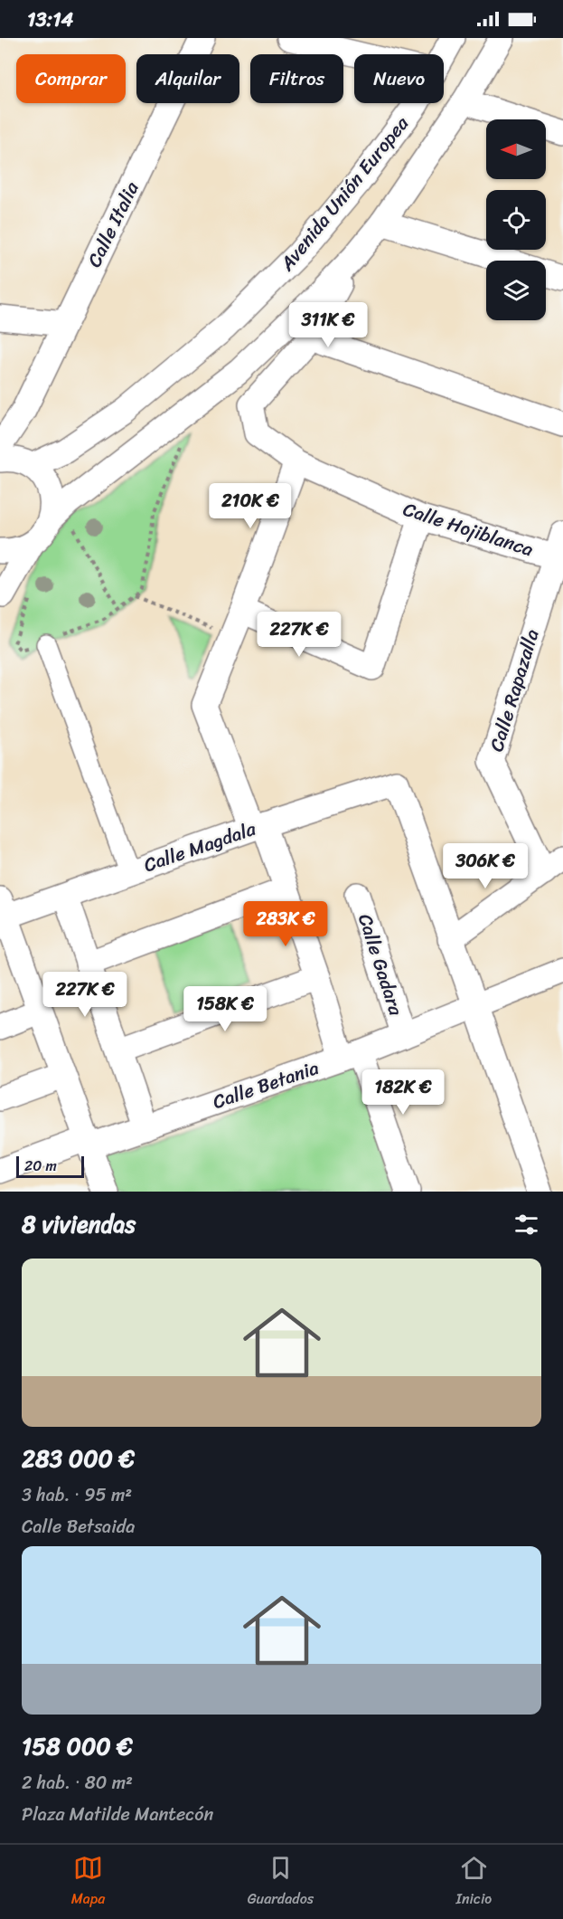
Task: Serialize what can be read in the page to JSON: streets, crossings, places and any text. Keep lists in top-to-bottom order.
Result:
{
  "streets": {
    "street": [
      "Avenida Unión Europea",
      "Calle Italia",
      "Calle Hojiblanca",
      "Calle Rapazalla",
      "Calle Magdala",
      "Calle Gadara",
      "Calle Betania"
    ]
  },
  "crossings": [
    ["Avenida Unión Europea", "Calle Italia"],
    ["Calle Hojiblanca", "Calle Rapazalla"],
    ["Calle Gadara", "Calle Betania"]
  ],
  "scale_bar": "20 m",
  "north": "left",
  "page": {
    "status": "13:14",
    "chip": [
      "Comprar",
      "Alquilar",
      "Filtros",
      "Nuevo"
    ],
    "price": [
      "311K €",
      "210K €",
      "227K €",
      "306K €",
      "283K €",
      "227K €",
      "158K €",
      "182K €"
    ],
    "scale": "20 m",
    "heading": "8 viviendas",
    "list": [
      {
        "name": "283 000 €",
        "note": "3 hab. · 95 m² · Calle Betsaida"
      },
      {
        "name": "158 000 €",
        "note": "2 hab. · 80 m² · Plaza Matilde Mantecón"
      }
    ],
    "tabs": ["Mapa", "Guardados", "Inicio"]
  }
}
